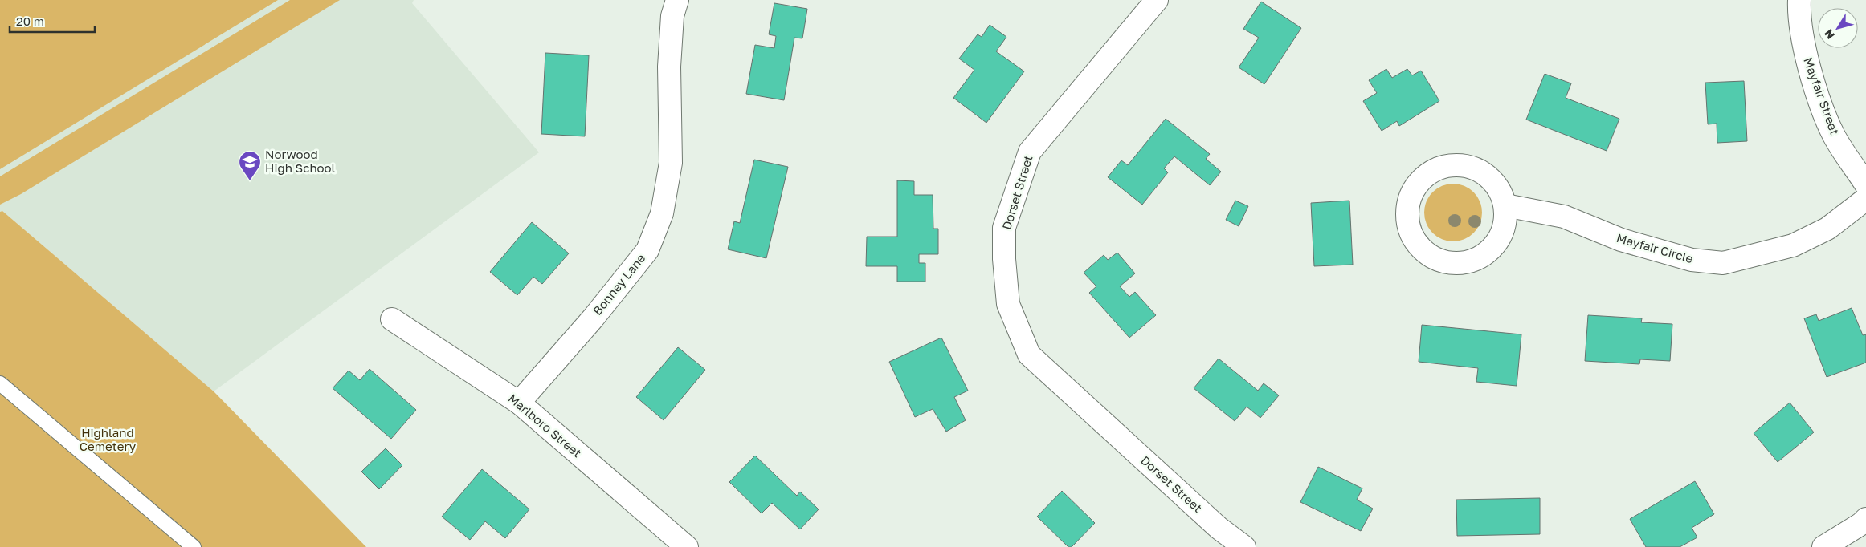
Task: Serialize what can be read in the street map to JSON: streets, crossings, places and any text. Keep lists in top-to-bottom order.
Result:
{
  "streets": {
    "street": [
      "Mayfair Street",
      "Dorset Street",
      "Mayfair Circle",
      "Bonney Lane",
      "Marlboro Street"
    ]
  },
  "crossings": [
    ["Bonney Lane", "Marlboro Street"]
  ],
  "parks": ["Highland Cemetery"],
  "places": {
    "school or university": ["Norwood High School"]
  },
  "scale_bar": "20 m",
  "north": "bottom left"
}
